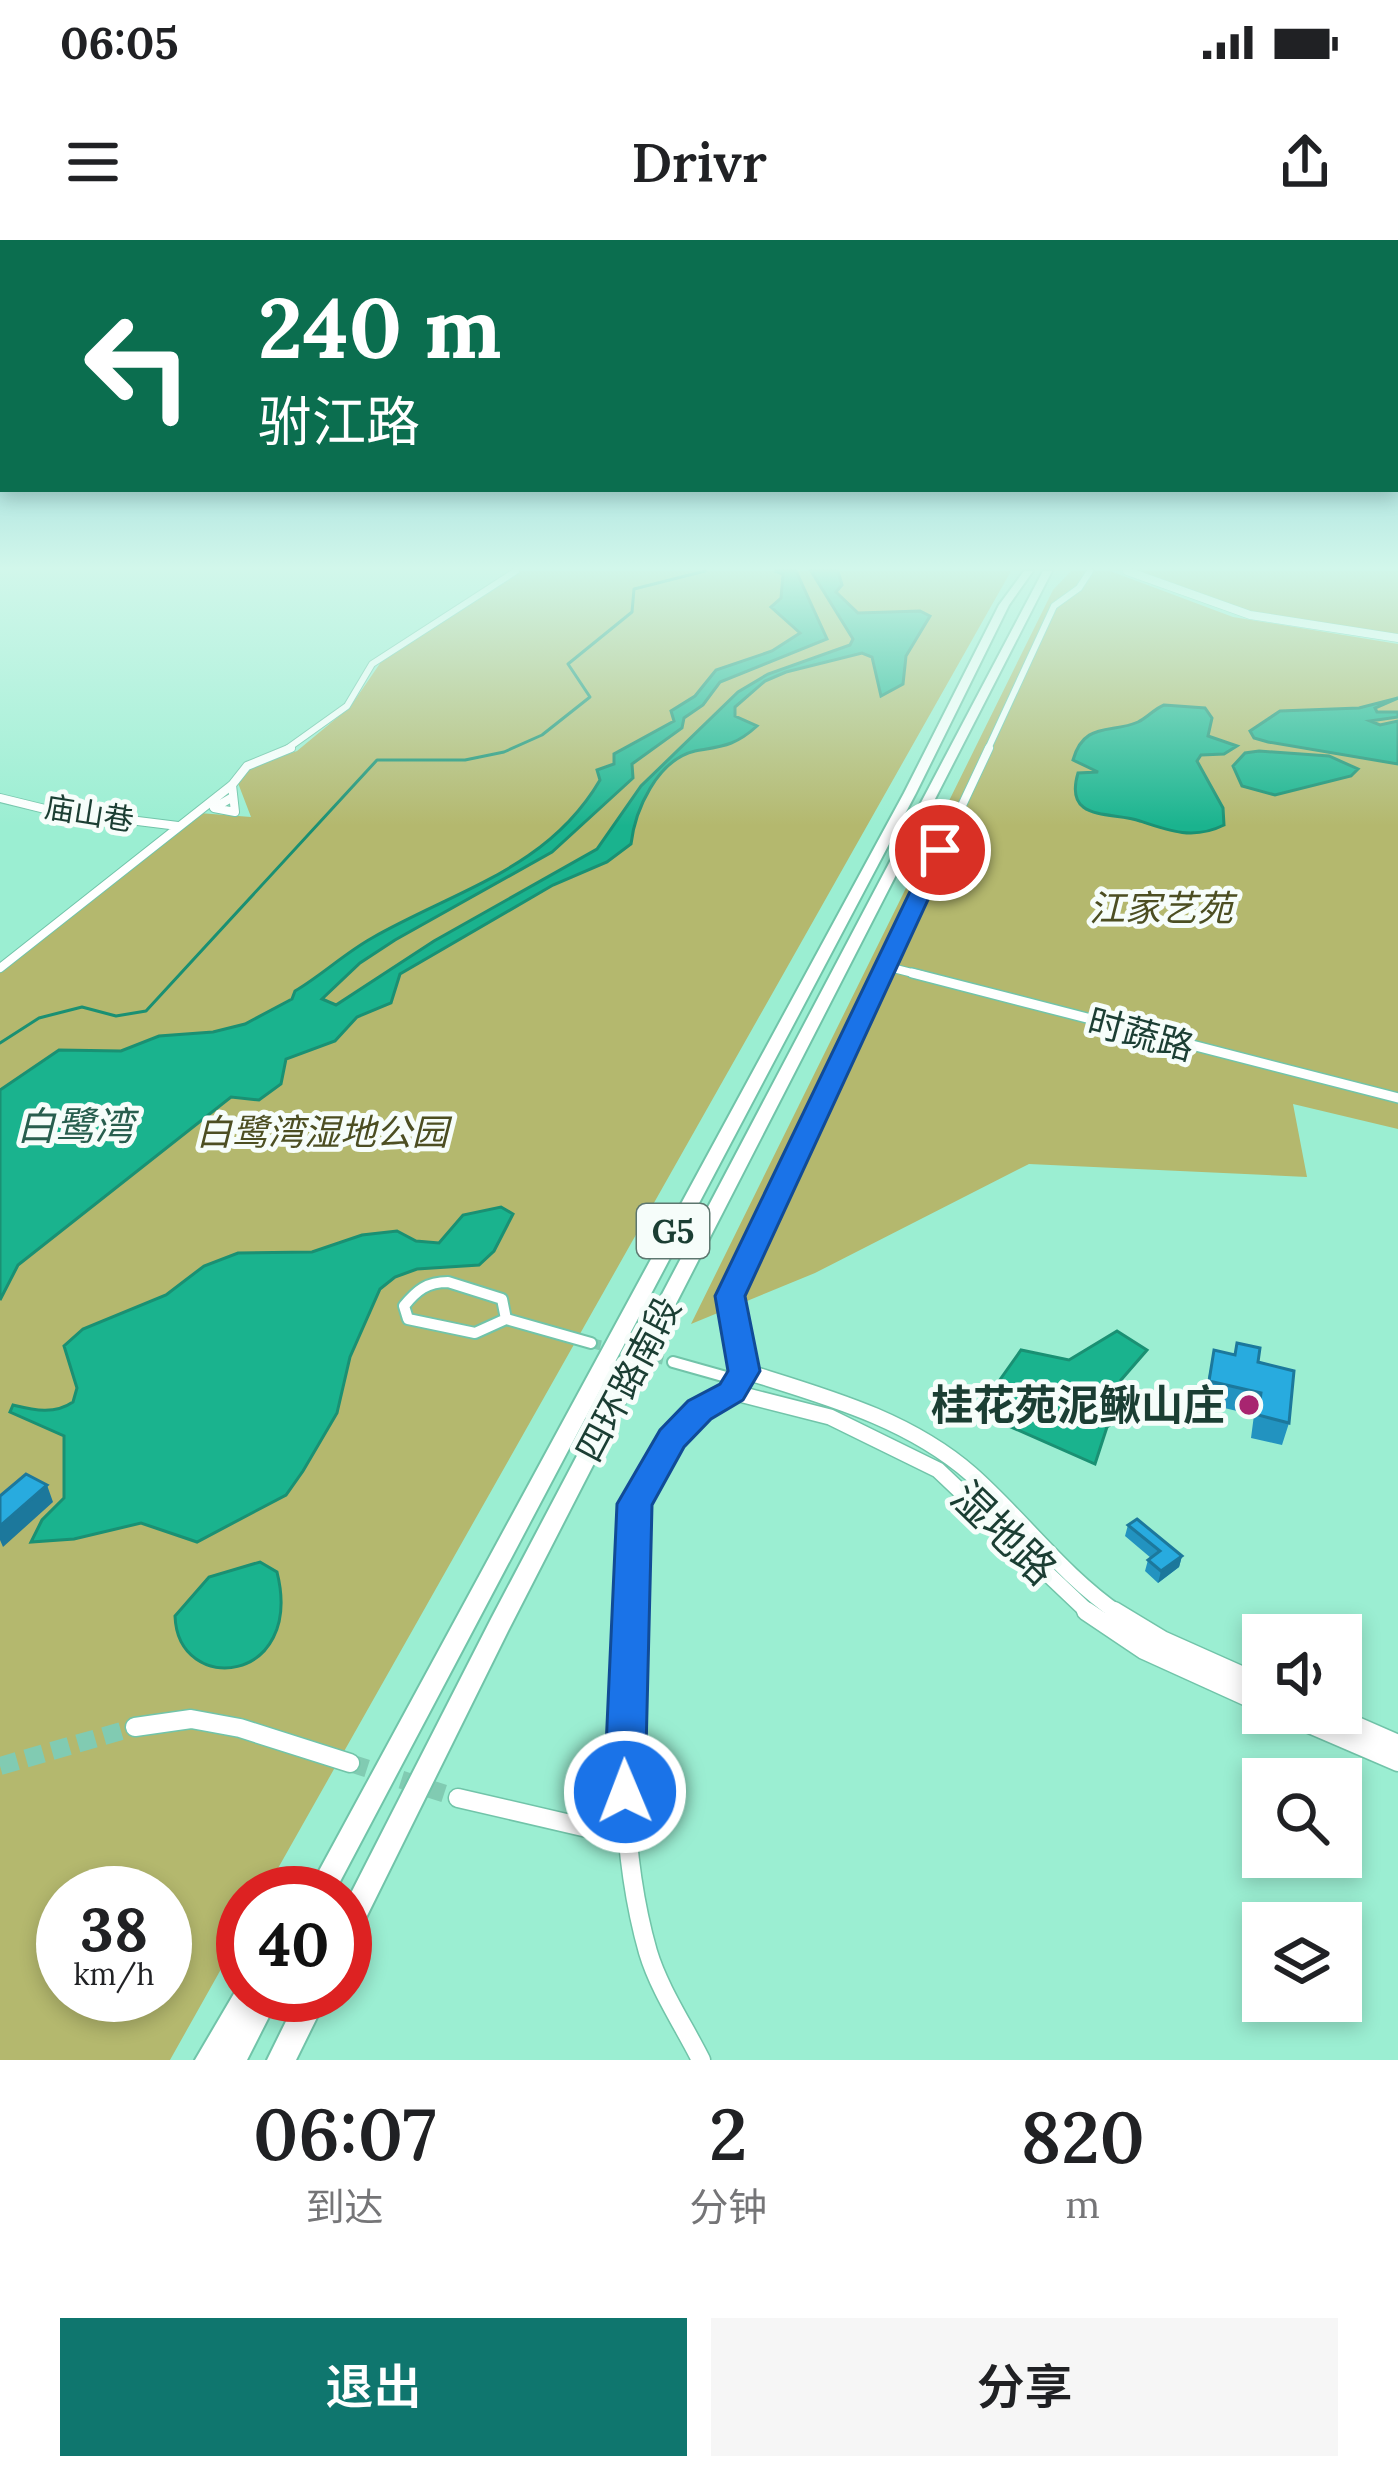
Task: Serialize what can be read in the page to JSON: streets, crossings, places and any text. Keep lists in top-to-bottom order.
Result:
{
  "streets": {
    "highway": ["G5", "四环路南段"],
    "street": ["庙山巷", "时蔬路", "湿地路"]
  },
  "water": ["白鹭湾"],
  "parks": ["江家艺苑", "白鹭湾湿地公园"],
  "places": ["桂花苑泥鳅山庄"],
  "page": {
    "status": "06:05",
    "header": "Drivr",
    "turn": ["240 m", "驸江路"],
    "speed": "38 km/h",
    "limit": "40",
    "eta": [
      "06:07",
      "到达",
      "2",
      "分钟",
      "820",
      "m"
    ],
    "buttons": ["退出", "分享"]
  }
}
